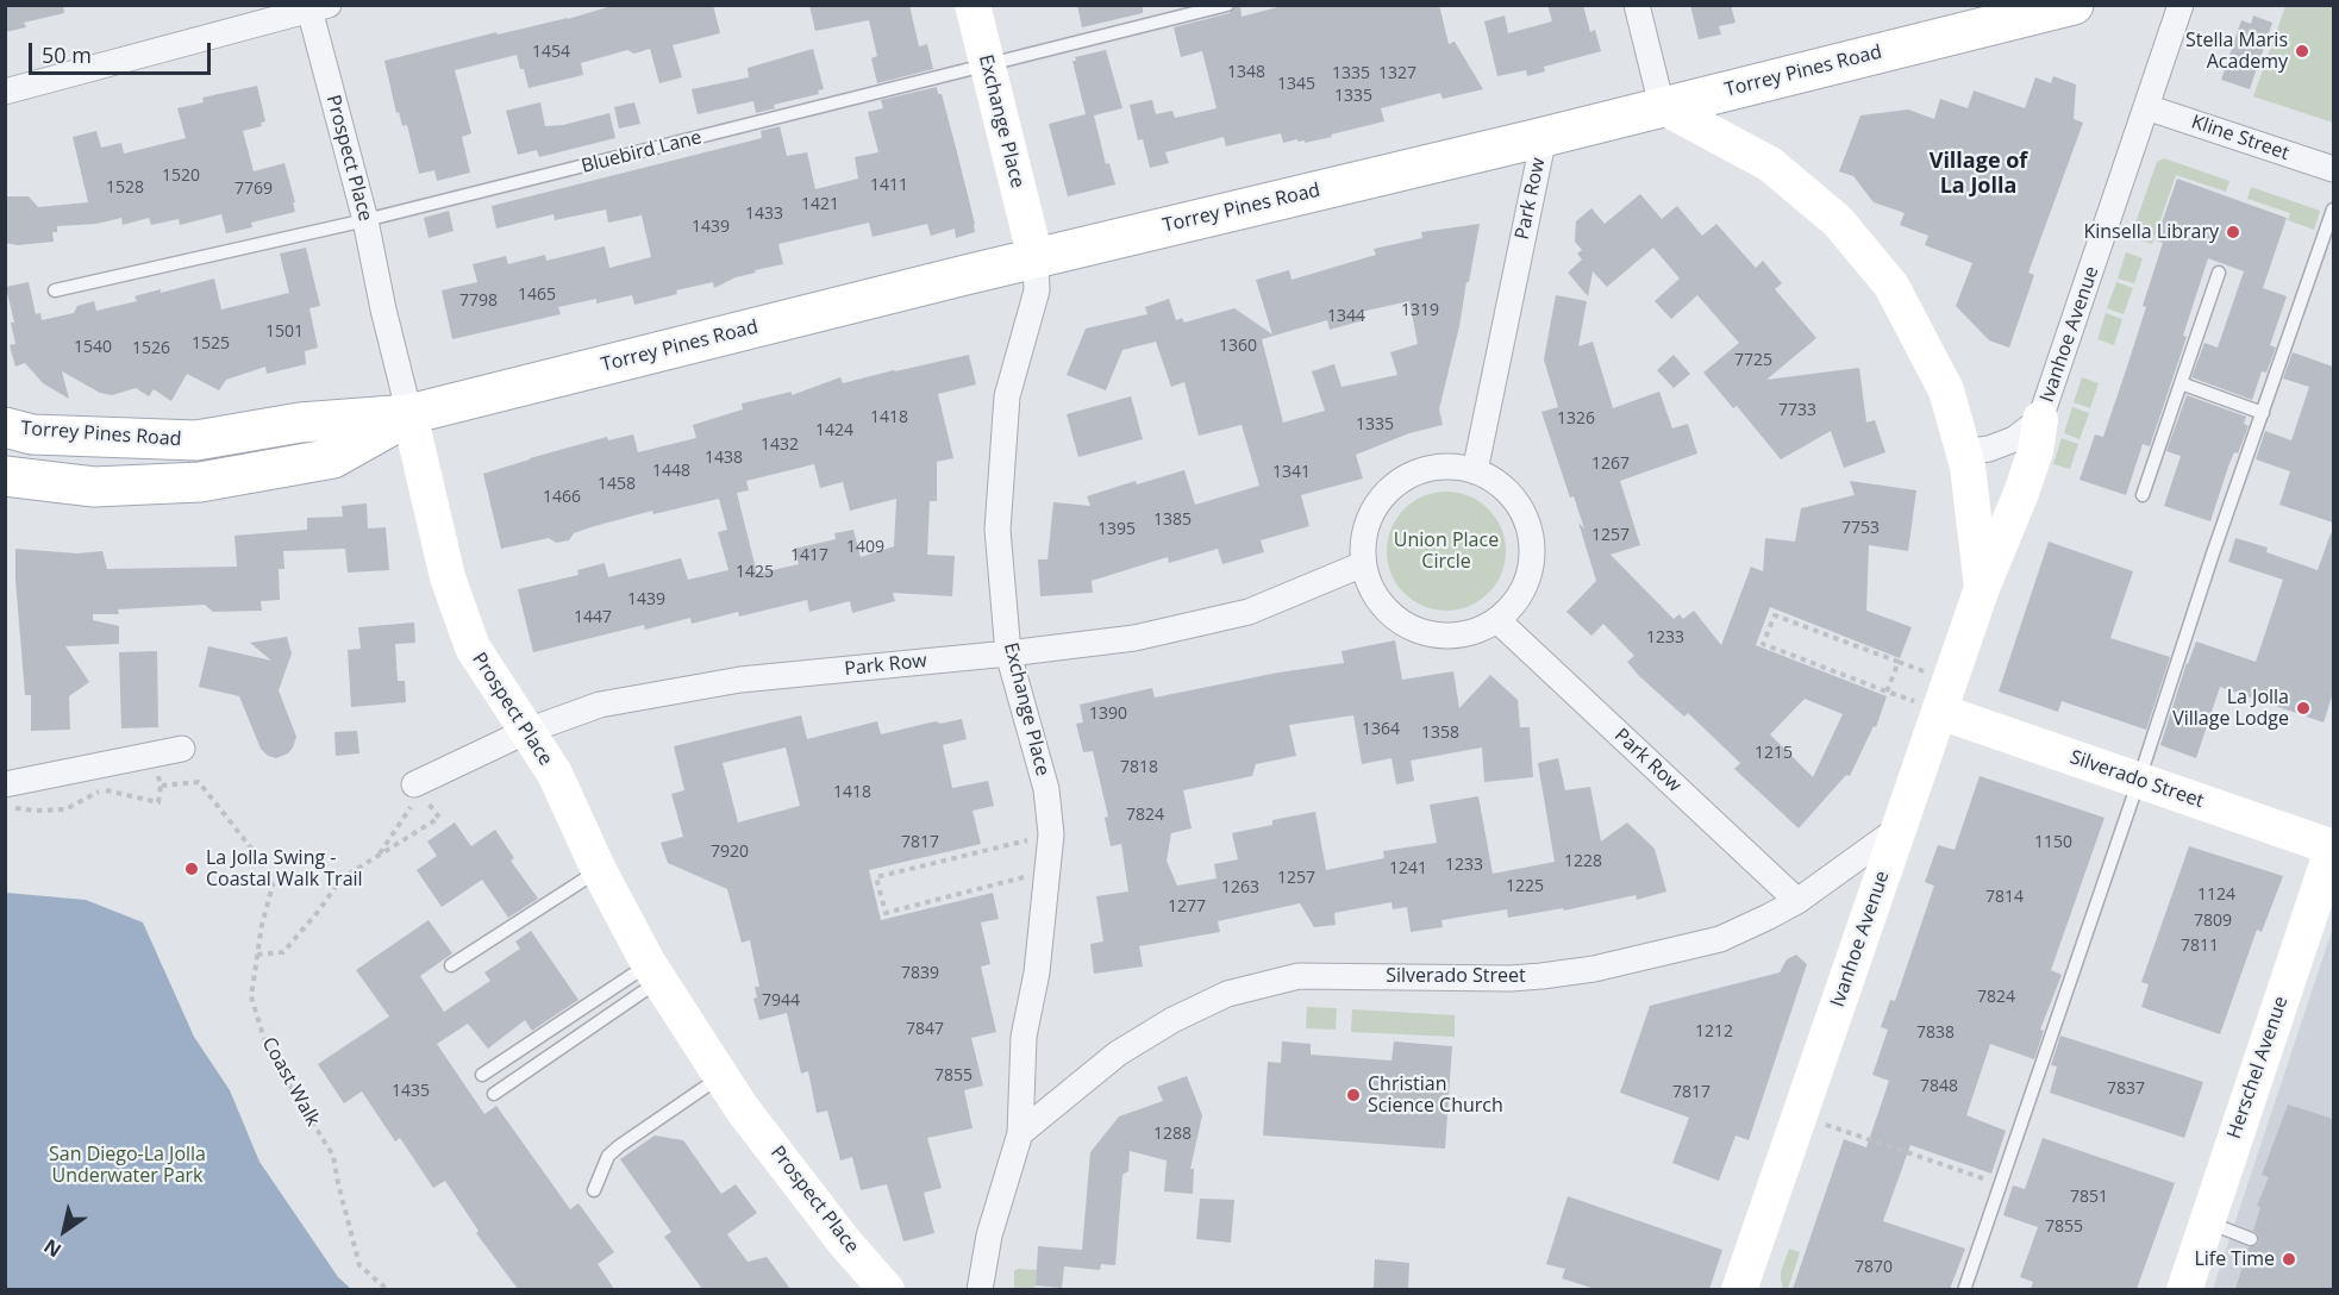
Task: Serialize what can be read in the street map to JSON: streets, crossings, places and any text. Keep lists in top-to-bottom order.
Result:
{
  "streets": {
    "main road": ["Torrey Pines Road"],
    "street": [
      "Exchange Place",
      "Kline Street",
      "Prospect Place",
      "Park Row",
      "Ivanhoe Avenue",
      "Silverado Street",
      "Herschel Avenue"
    ],
    "lane": ["Bluebird Lane"],
    "path": ["Coast Walk"]
  },
  "crossings": [
    ["Torrey Pines Road", "Exchange Place"],
    ["Torrey Pines Road", "Prospect Place"],
    ["Torrey Pines Road", "Park Row"],
    ["Exchange Place", "Bluebird Lane"],
    ["Exchange Place", "Park Row"],
    ["Exchange Place", "Silverado Street"],
    ["Kline Street", "Ivanhoe Avenue"],
    ["Bluebird Lane", "Prospect Place"],
    ["Prospect Place", "Park Row"],
    ["Park Row", "Silverado Street"],
    ["Ivanhoe Avenue", "Silverado Street"],
    ["Silverado Street", "Herschel Avenue"]
  ],
  "districts": ["Village of La Jolla"],
  "parks": ["Union Place Circle", "San Diego-La Jolla Underwater Park"],
  "places": [
    "Stella Maris Academy",
    "Kinsella Library",
    "La Jolla Village Lodge",
    "La Jolla Swing - Coastal Walk Trail",
    "Christian Science Church",
    "Life Time"
  ],
  "house_numbers": [
    "1454",
    "1348",
    "1335",
    "1327",
    "1345",
    "1335",
    "1520",
    "1411",
    "1528",
    "7769",
    "1421",
    "1433",
    "1439",
    "1465",
    "7798",
    "1319",
    "1344",
    "1501",
    "1525",
    "1360",
    "1540",
    "1526",
    "7725",
    "7733",
    "1418",
    "1326",
    "1335",
    "1424",
    "1432",
    "1438",
    "1267",
    "1448",
    "1341",
    "1458",
    "1466",
    "1385",
    "7753",
    "1395",
    "1257",
    "1409",
    "1417",
    "1425",
    "1439",
    "1447",
    "1233",
    "1390",
    "1364",
    "1358",
    "1215",
    "7818",
    "1418",
    "7824",
    "7817",
    "1150",
    "7920",
    "1228",
    "1233",
    "1241",
    "1257",
    "1225",
    "1263",
    "1124",
    "7814",
    "1277",
    "7809",
    "7811",
    "7839",
    "7824",
    "7944",
    "7847",
    "1212",
    "7838",
    "7855",
    "7848",
    "7837",
    "1435",
    "7817",
    "1288",
    "7851",
    "7855",
    "7870"
  ],
  "scale_bar": "50 m",
  "north": "bottom left"
}
